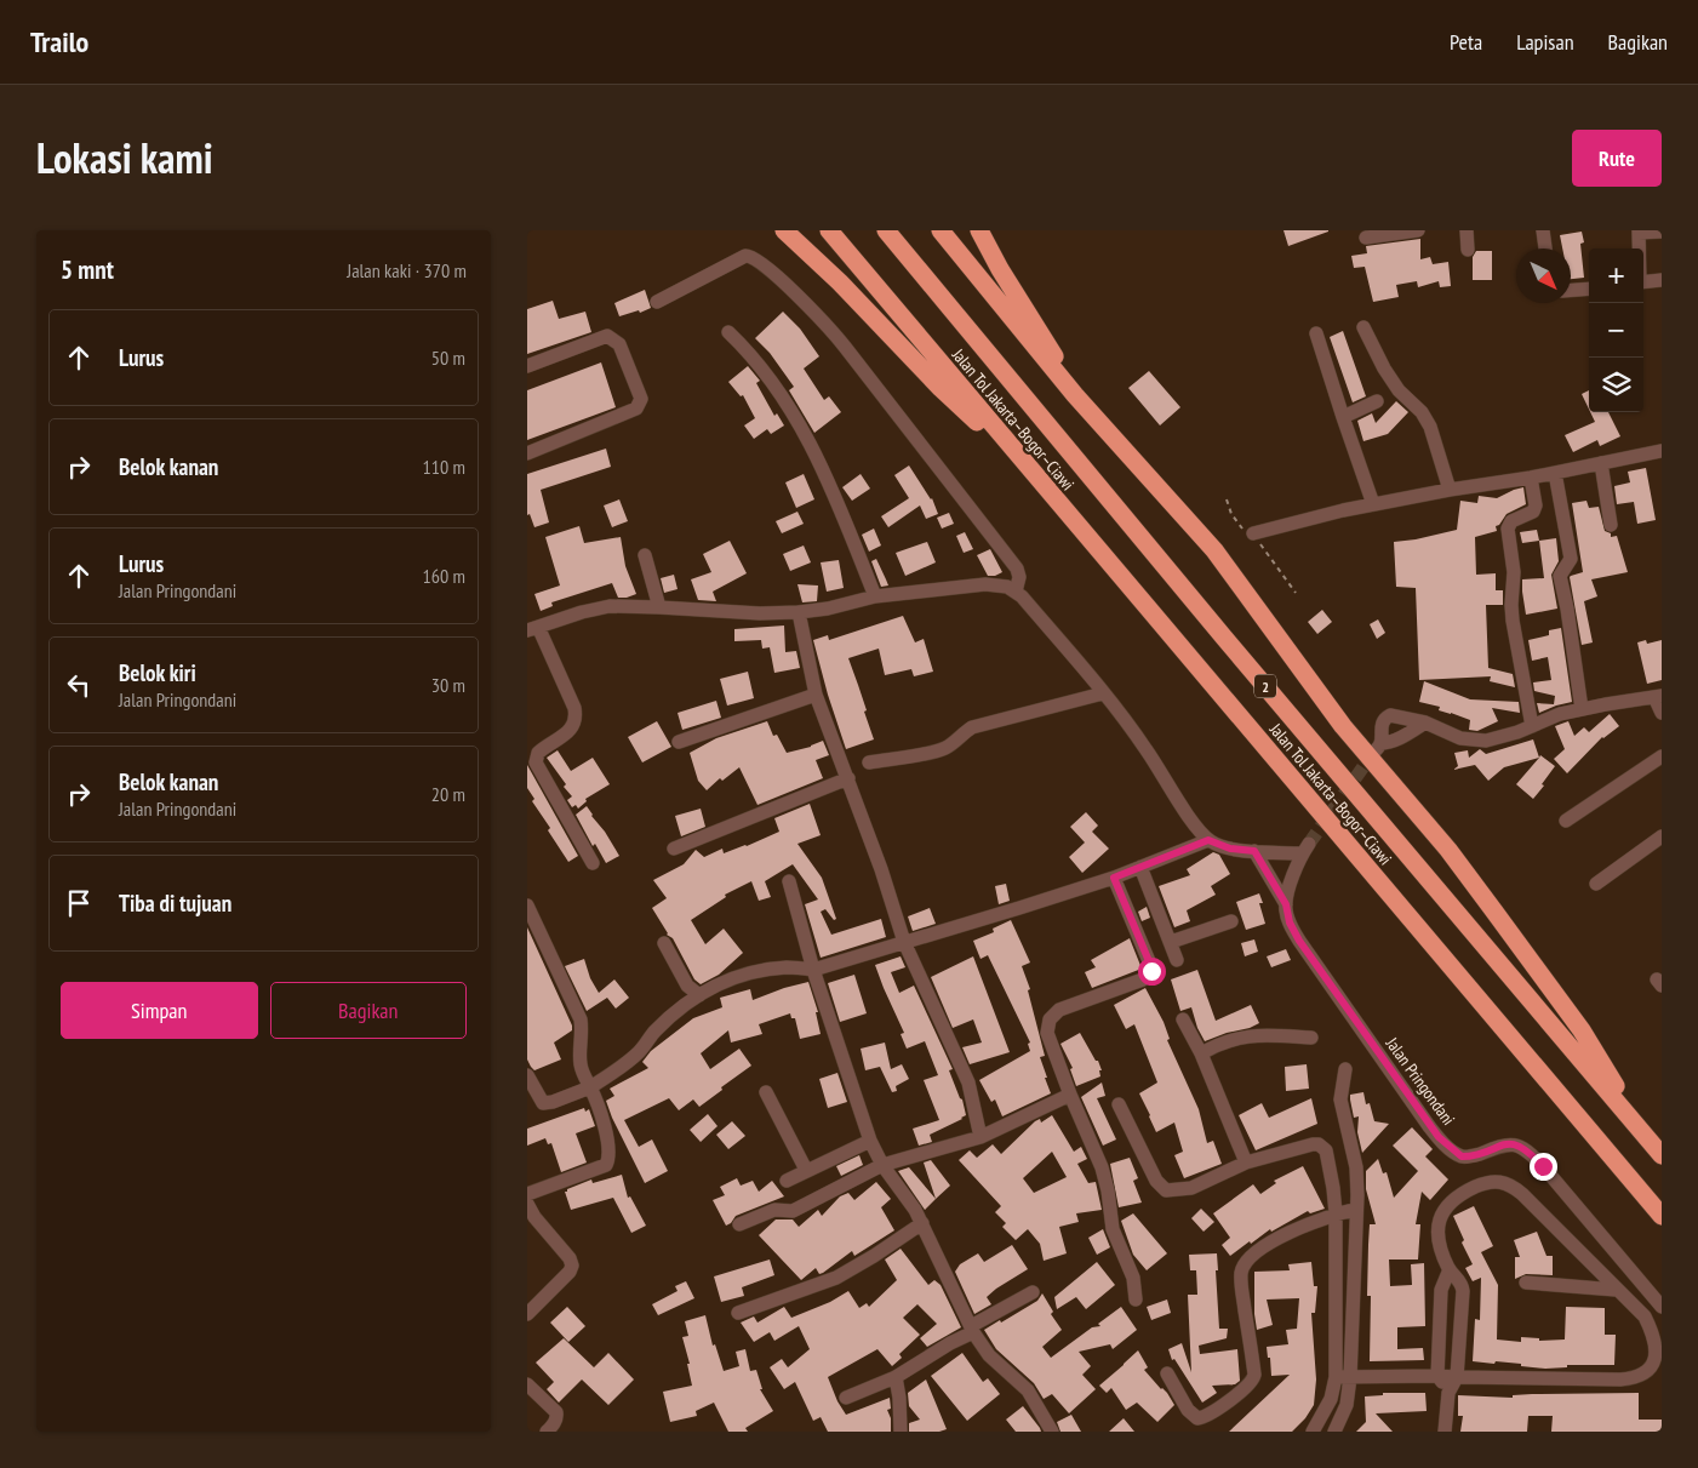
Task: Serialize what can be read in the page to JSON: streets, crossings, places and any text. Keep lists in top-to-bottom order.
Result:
{
  "streets": {
    "highway": ["Jalan Tol Jakarta–Bogor–Ciawi", "2"],
    "street": ["Jalan Pringondani"]
  },
  "north": "bottom right",
  "page": {
    "header": "Trailo",
    "nav": ["Peta", "Lapisan", "Bagikan"],
    "title": "Lokasi kami",
    "buttons": [
      "Rute",
      ["Simpan", "Bagikan"]
    ],
    "heading": ["5 mnt", "Jalan kaki · 370 m"],
    "map_buttons": ["+", "−"],
    "list": [
      ["Lurus", "50 m"],
      ["Belok kanan", "110 m"],
      ["Lurus", "Jalan Pringondani", "160 m"],
      ["Belok kiri", "Jalan Pringondani", "30 m"],
      ["Belok kanan", "Jalan Pringondani", "20 m"],
      "Tiba di tujuan"
    ]
  }
}
